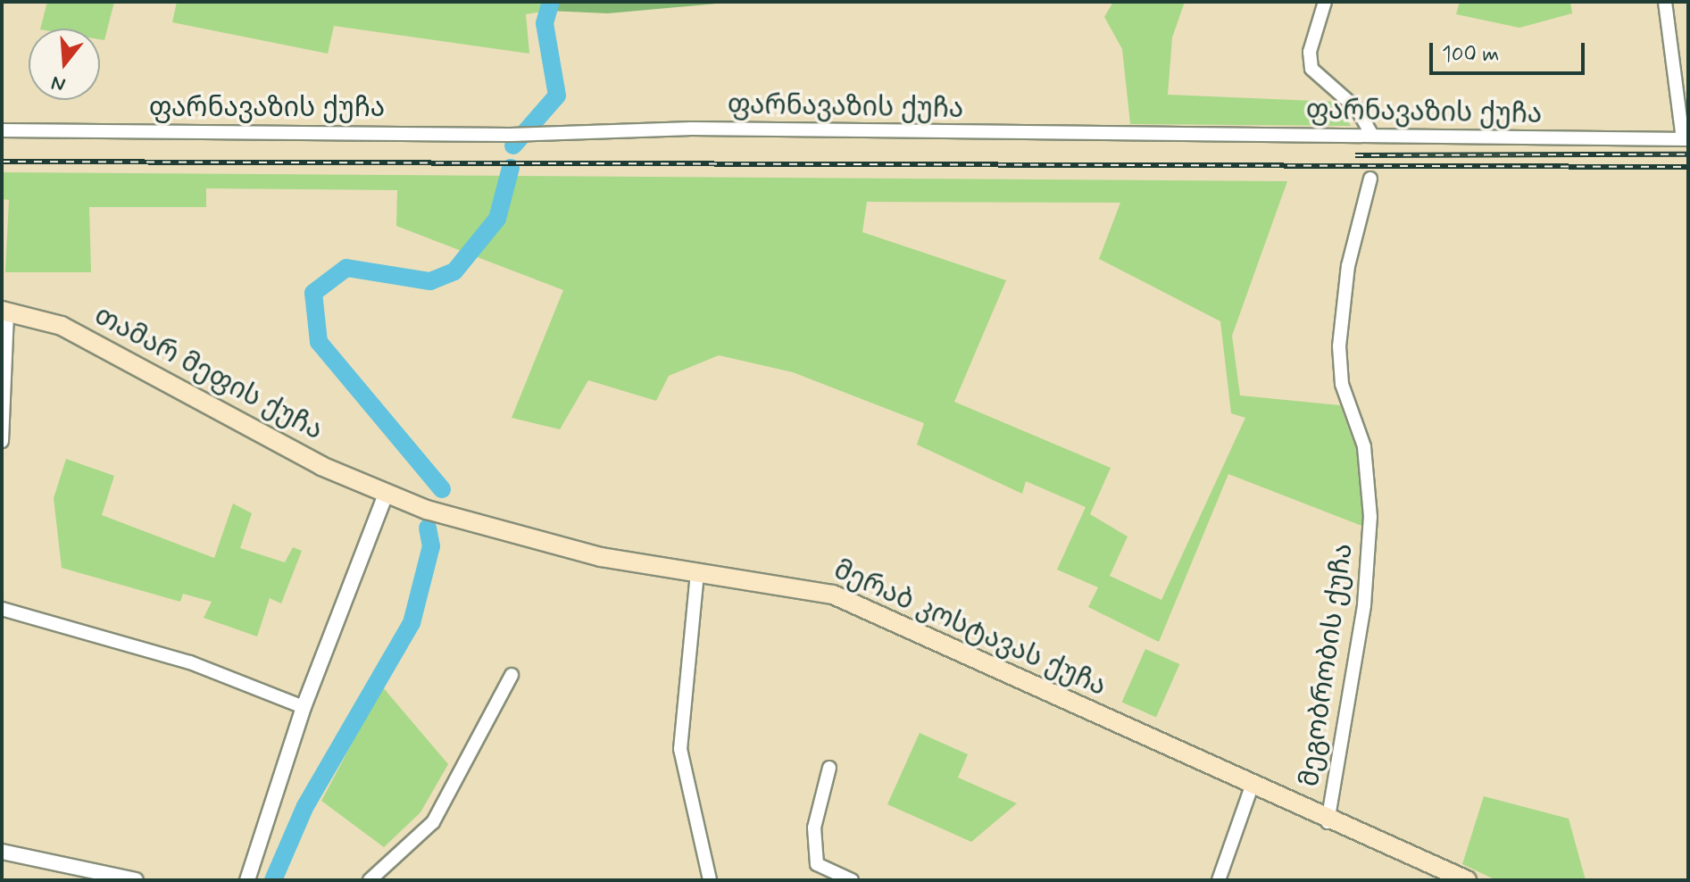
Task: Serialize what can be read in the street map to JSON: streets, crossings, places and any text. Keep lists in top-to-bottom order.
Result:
{
  "streets": {
    "main road": ["თამარ მეფის ქუჩა", "მერაბ კოსტავას ქუჩა"],
    "street": ["ფარნავაზის ქუჩა", "მეგობრობის ქუჩა"]
  },
  "crossings": [
    ["თამარ მეფის ქუჩა", "მერაბ კოსტავას ქუჩა"],
    ["მერაბ კოსტავას ქუჩა", "მეგობრობის ქუჩა"]
  ],
  "scale_bar": "100 m",
  "north": "bottom"
}
